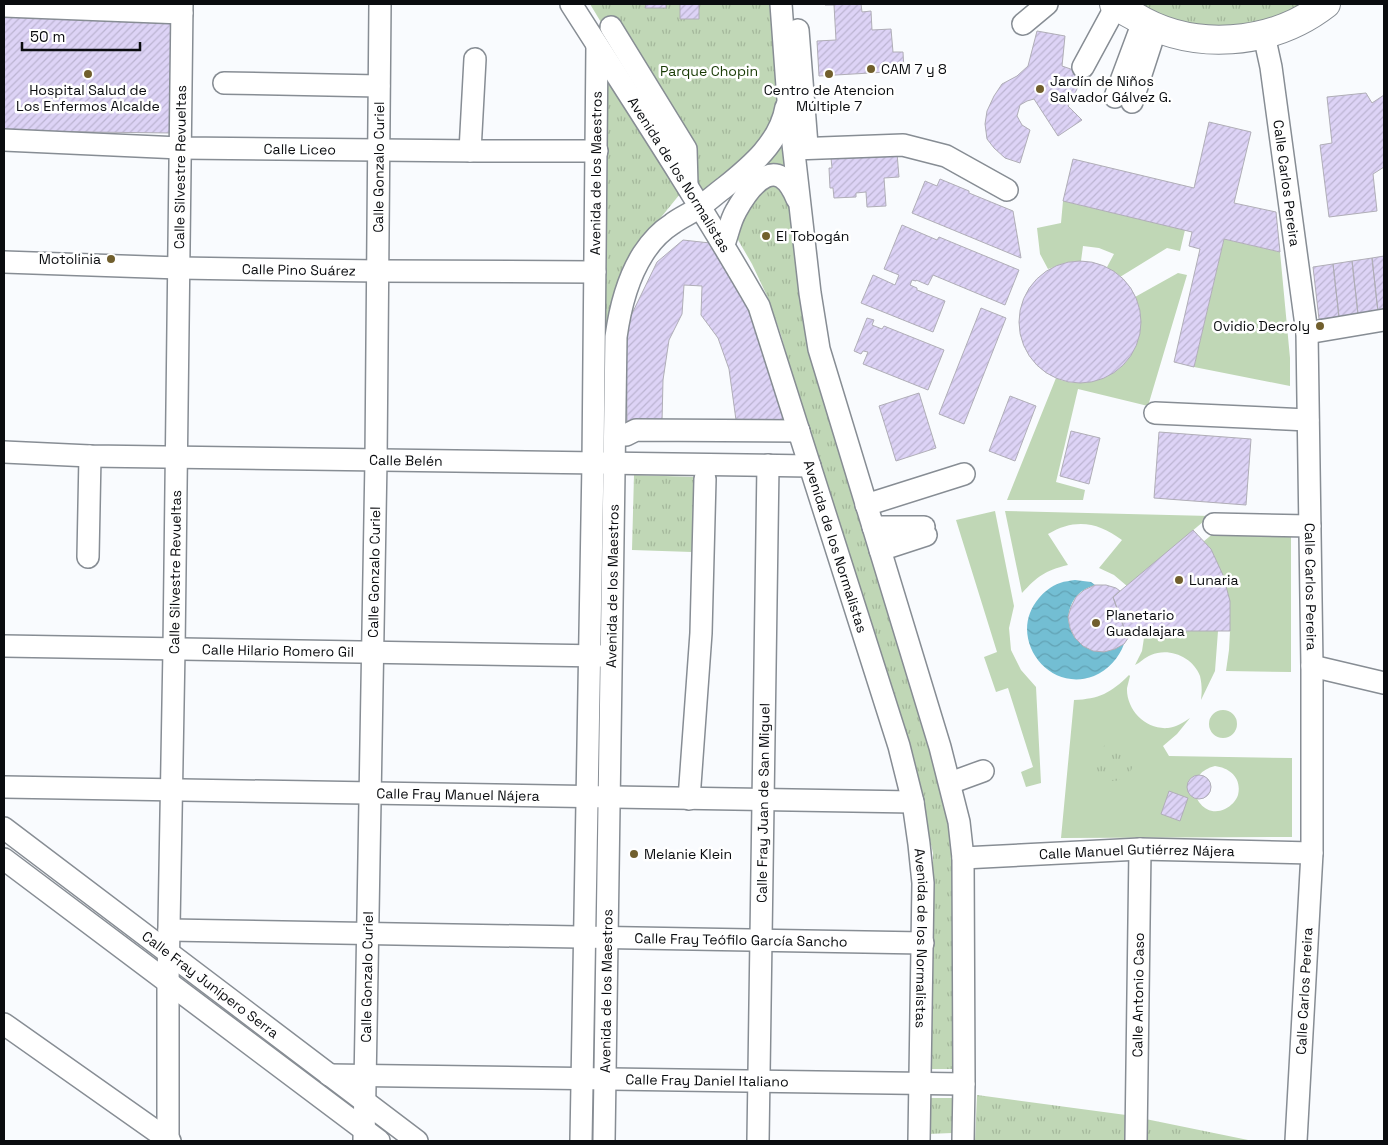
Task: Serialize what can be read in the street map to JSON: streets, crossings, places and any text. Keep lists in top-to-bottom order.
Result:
{
  "streets": {
    "street": [
      "Calle Liceo",
      "Calle Silvestre Revueltas",
      "Calle Gonzalo Curiel",
      "Avenida de los Maestros",
      "Avenida de los Normalistas",
      "Calle Carlos Pereira",
      "Calle Pino Suárez",
      "Calle Belén",
      "Calle Hilario Romero Gil",
      "Calle Fray Manuel Nájera",
      "Calle Fray Juan de San Miguel",
      "Calle Manuel Gutiérrez Nájera",
      "Calle Fray Teófilo García Sancho",
      "Calle Fray Junípero Serra",
      "Calle Antonio Caso",
      "Calle Fray Daniel Italiano"
    ]
  },
  "crossings": [
    ["Calle Liceo", "Calle Silvestre Revueltas"],
    ["Calle Liceo", "Calle Gonzalo Curiel"],
    ["Calle Liceo", "Avenida de los Maestros"],
    ["Calle Silvestre Revueltas", "Calle Pino Suárez"],
    ["Calle Silvestre Revueltas", "Calle Belén"],
    ["Calle Silvestre Revueltas", "Calle Hilario Romero Gil"],
    ["Calle Silvestre Revueltas", "Calle Fray Manuel Nájera"],
    ["Calle Silvestre Revueltas", "Calle Fray Teófilo García Sancho"],
    ["Calle Silvestre Revueltas", "Calle Fray Junípero Serra"],
    ["Calle Gonzalo Curiel", "Calle Pino Suárez"],
    ["Calle Gonzalo Curiel", "Calle Belén"],
    ["Calle Gonzalo Curiel", "Calle Hilario Romero Gil"],
    ["Calle Gonzalo Curiel", "Calle Fray Manuel Nájera"],
    ["Calle Gonzalo Curiel", "Calle Fray Teófilo García Sancho"],
    ["Calle Gonzalo Curiel", "Calle Fray Junípero Serra"],
    ["Calle Gonzalo Curiel", "Calle Fray Daniel Italiano"],
    ["Avenida de los Maestros", "Avenida de los Normalistas"],
    ["Avenida de los Maestros", "Calle Pino Suárez"],
    ["Avenida de los Maestros", "Calle Belén"],
    ["Avenida de los Maestros", "Calle Hilario Romero Gil"],
    ["Avenida de los Maestros", "Calle Fray Manuel Nájera"],
    ["Avenida de los Maestros", "Calle Fray Teófilo García Sancho"],
    ["Avenida de los Maestros", "Calle Fray Daniel Italiano"],
    ["Avenida de los Normalistas", "Calle Belén"],
    ["Avenida de los Normalistas", "Calle Fray Manuel Nájera"],
    ["Avenida de los Normalistas", "Calle Fray Teófilo García Sancho"],
    ["Avenida de los Normalistas", "Calle Fray Daniel Italiano"],
    ["Calle Carlos Pereira", "Calle Manuel Gutiérrez Nájera"],
    ["Calle Belén", "Calle Fray Juan de San Miguel"],
    ["Calle Fray Manuel Nájera", "Calle Fray Juan de San Miguel"],
    ["Calle Fray Juan de San Miguel", "Calle Fray Teófilo García Sancho"],
    ["Calle Fray Juan de San Miguel", "Calle Fray Daniel Italiano"],
    ["Calle Manuel Gutiérrez Nájera", "Calle Antonio Caso"],
    ["Calle Fray Junípero Serra", "Calle Fray Daniel Italiano"]
  ],
  "parks": ["Parque Chopin"],
  "places": [
    "CAM 7 y 8",
    "Hospital Salud de Los Enfermos Alcalde",
    "Centro de Atencion Múltiple 7",
    "Jardín de Niños Salvador Gálvez G.",
    "El Tobogán",
    "Motolinia",
    "Ovidio Decroly",
    "Lunaria",
    "Planetario Guadalajara",
    "Melanie Klein"
  ],
  "scale_bar": "50 m"
}
